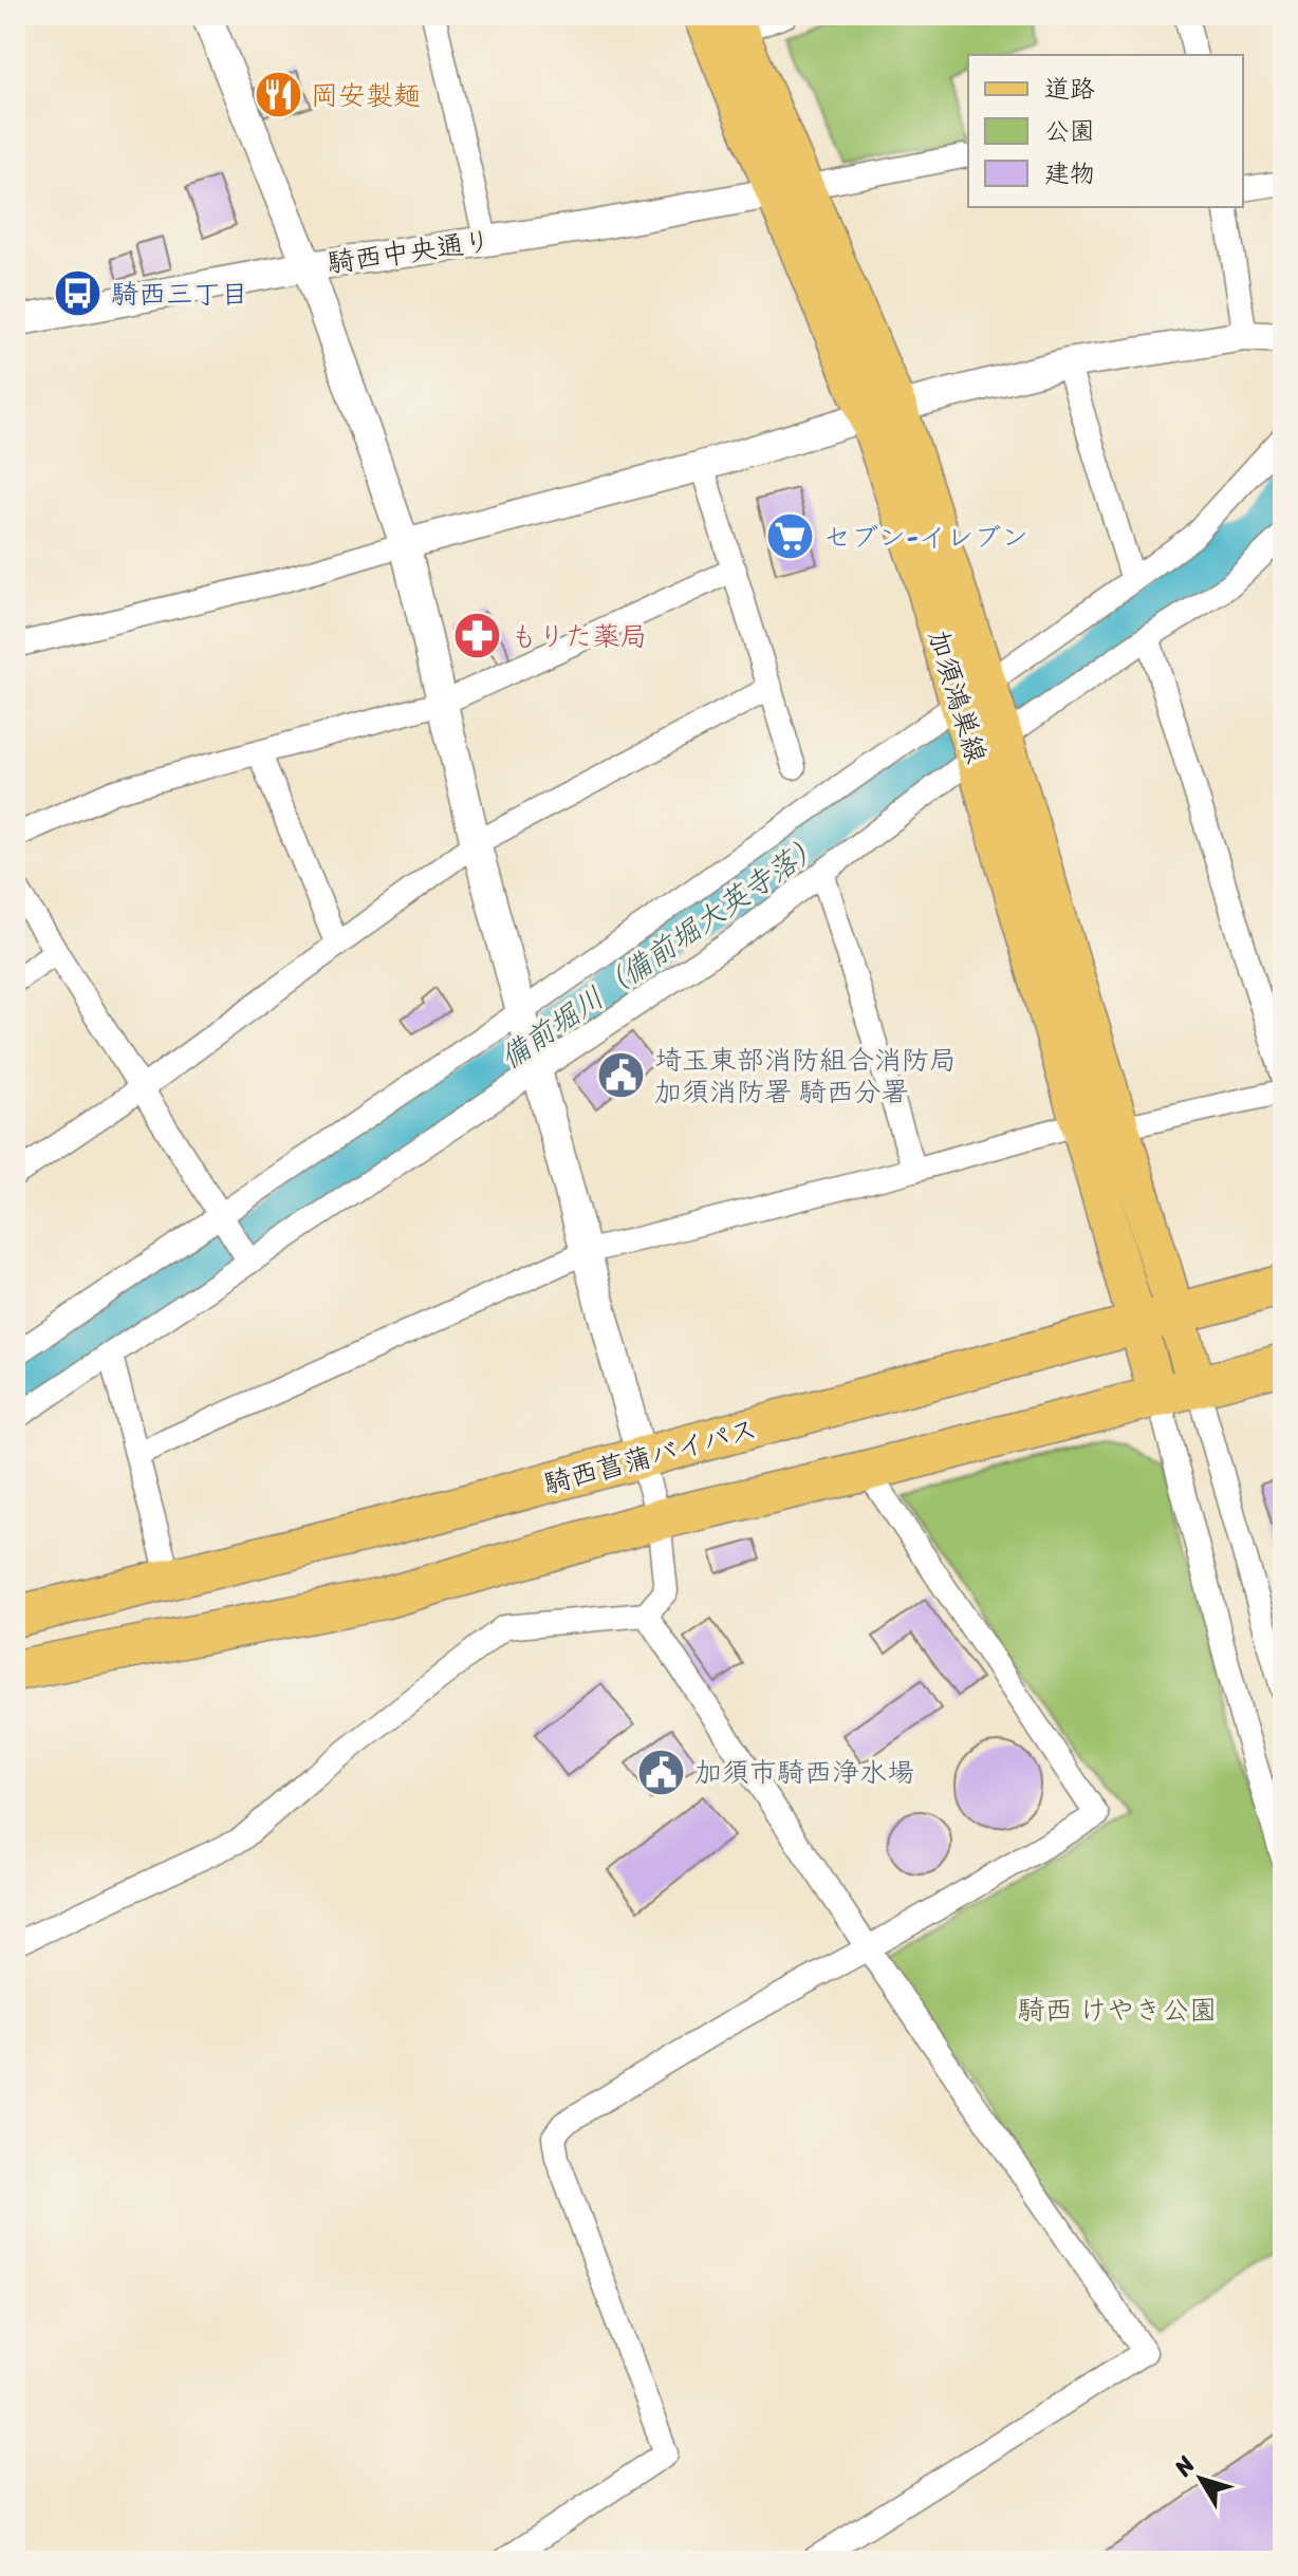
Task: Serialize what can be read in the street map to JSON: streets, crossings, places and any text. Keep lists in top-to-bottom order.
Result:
{
  "streets": {
    "highway": ["騎西菖蒲バイパス"],
    "main road": ["加須鴻巣線"],
    "street": ["騎西中央通り"]
  },
  "crossings": [
    ["騎西中央通り", "加須鴻巣線"],
    ["加須鴻巣線", "騎西菖蒲バイパス"]
  ],
  "water": ["備前堀川（備前堀大英寺落）"],
  "parks": ["騎西 けやき公園"],
  "places": {
    "restaurant": ["岡安製麺"],
    "bus stop": ["騎西三丁目"],
    "supermarket": ["セブン-イレブン"],
    "pharmacy": ["もりた薬局"],
    "public building": ["埼玉東部消防組合消防局 加須消防署 騎西分署", "加須市騎西浄水場"]
  },
  "legend": ["道路", "公園", "建物"],
  "north": "top left"
}
